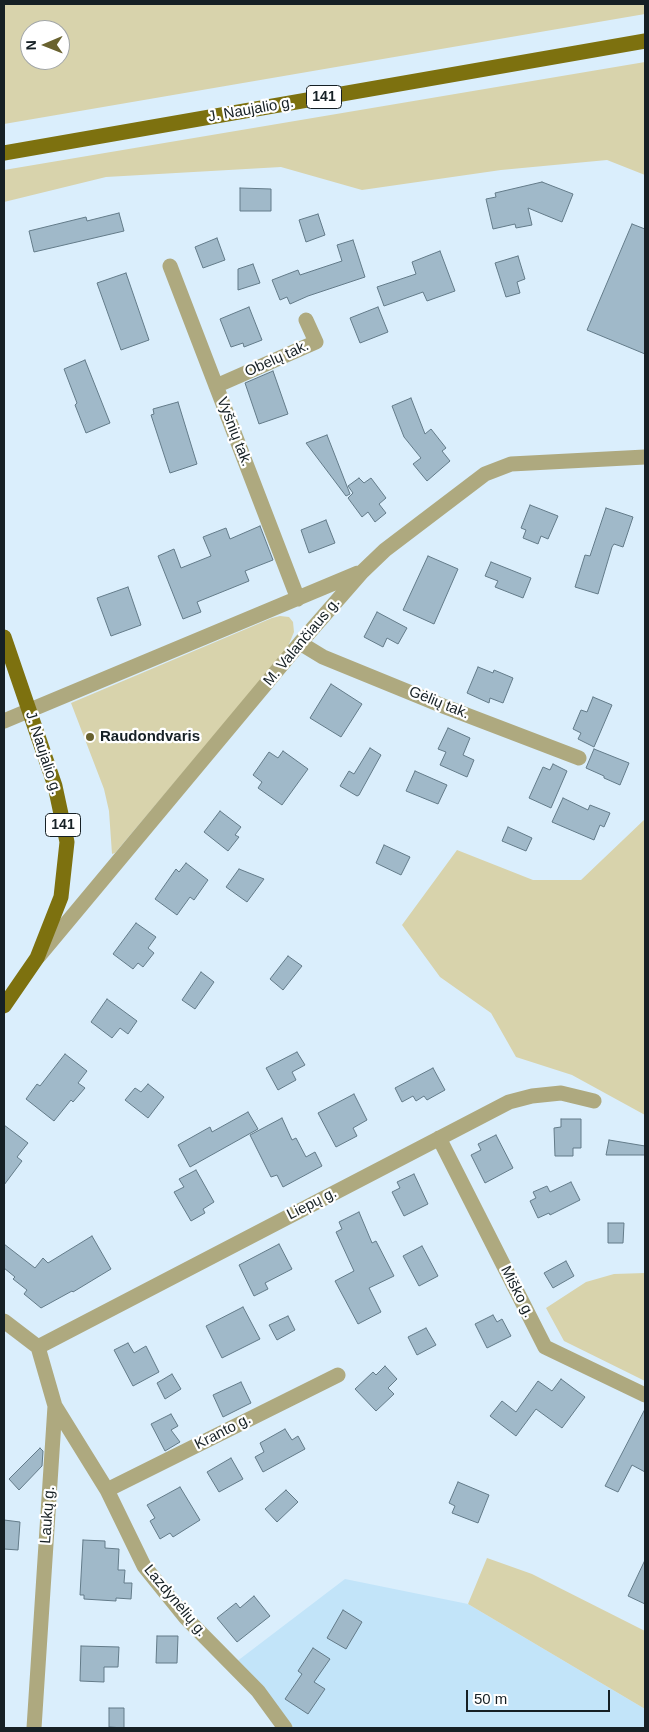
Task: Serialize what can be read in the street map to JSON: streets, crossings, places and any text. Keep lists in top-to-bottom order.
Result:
{
  "streets": {
    "main road": ["141", "J. Naujalio g."],
    "street": [
      "Obelų tak.",
      "Vyšnių tak.",
      "M. Valančiaus g.",
      "Gėlių tak.",
      "Liepų g.",
      "Miško g.",
      "Kranto g.",
      "Laukų g.",
      "Lazdynėlių g."
    ]
  },
  "crossings": [
    ["J. Naujalio g.", "M. Valančiaus g."],
    ["Obelų tak.", "Vyšnių tak."],
    ["M. Valančiaus g.", "Gėlių tak."],
    ["Liepų g.", "Miško g."],
    ["Liepų g.", "Laukų g."],
    ["Kranto g.", "Lazdynėlių g."],
    ["Laukų g.", "Lazdynėlių g."]
  ],
  "places": ["Raudondvaris"],
  "scale_bar": "50 m",
  "north": "left"
}
